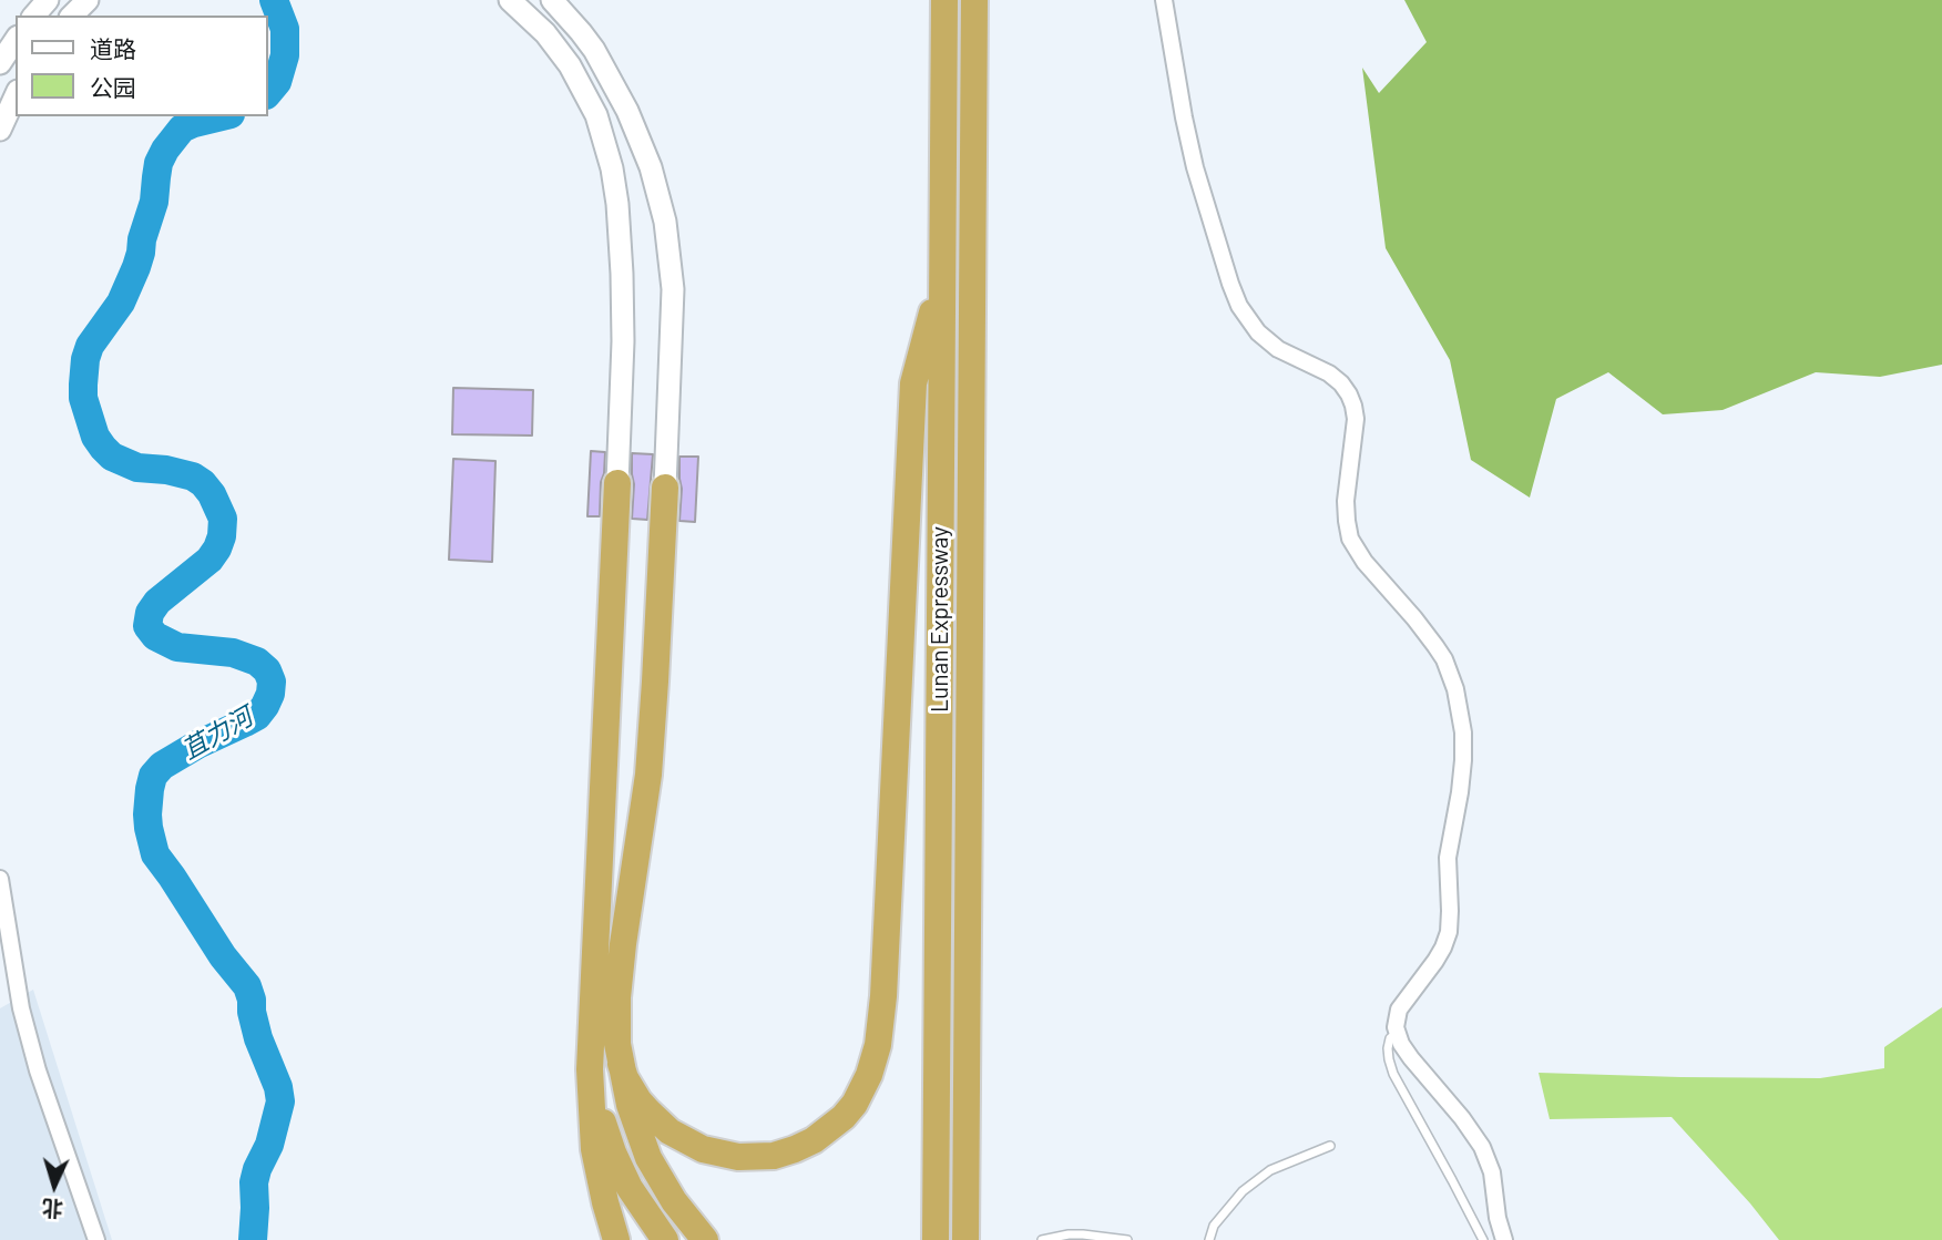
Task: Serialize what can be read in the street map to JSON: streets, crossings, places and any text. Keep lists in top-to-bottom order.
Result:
{
  "streets": {
    "highway": ["Lunan Expressway"]
  },
  "water": ["苴力河"],
  "legend": ["道路", "公园"],
  "north": "bottom"
}
